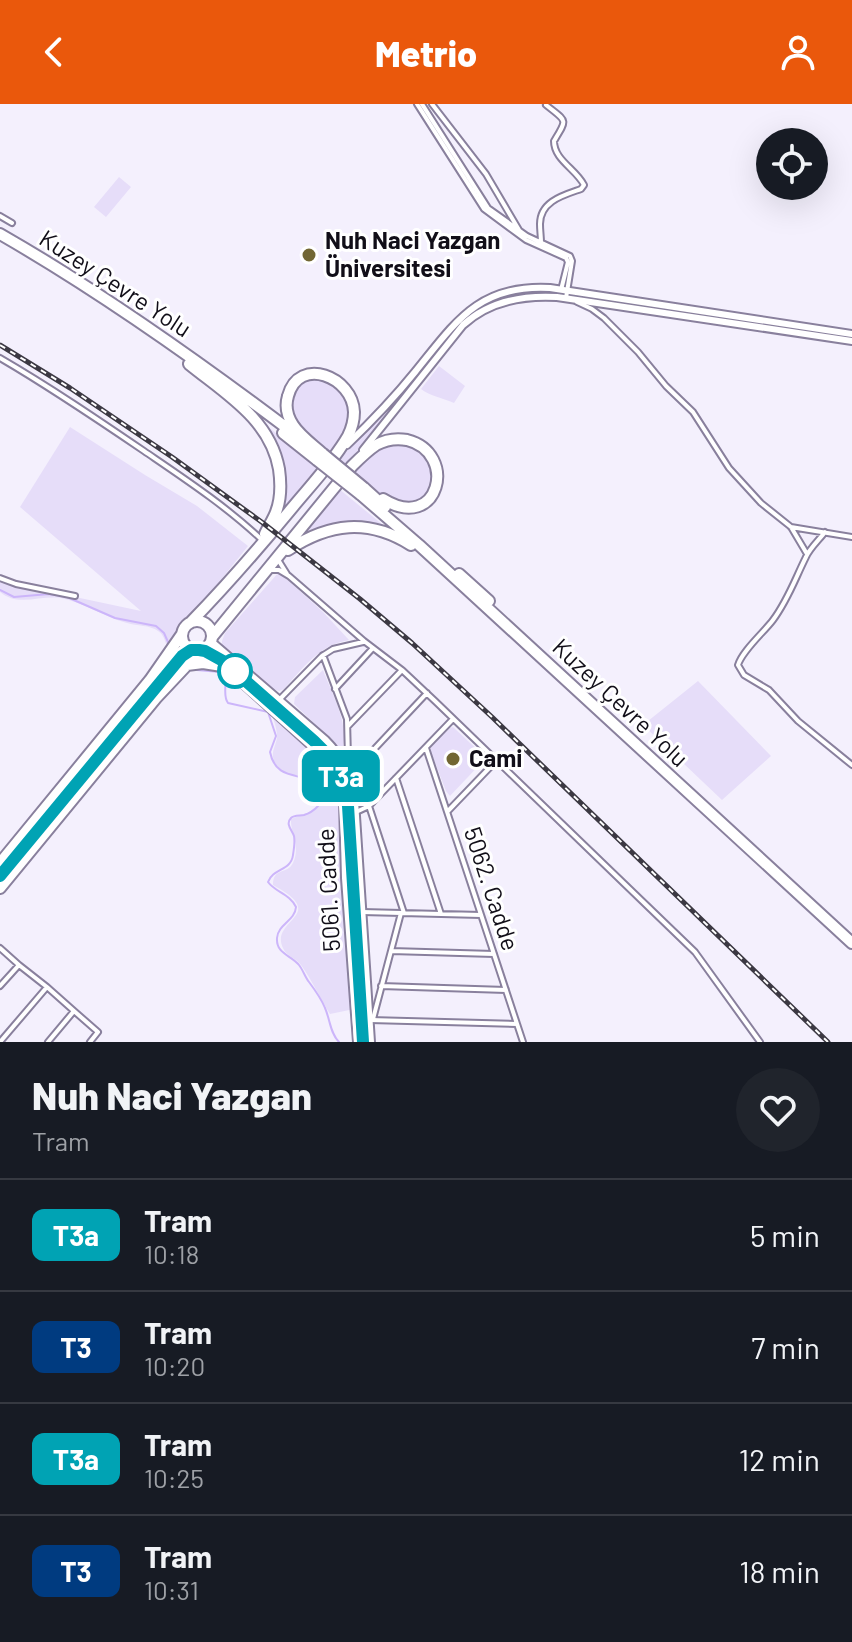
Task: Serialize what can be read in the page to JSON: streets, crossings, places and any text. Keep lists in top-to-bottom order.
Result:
{
  "streets": {
    "highway": ["Kuzey Çevre Yolu"],
    "street": ["5062. Cadde", "5061. Cadde"]
  },
  "places": ["Nuh Naci Yazgan Üniversitesi", "Cami"],
  "lines": ["tram line T3a"],
  "page": {
    "header": "Metrio",
    "on_map": "T3a",
    "heading": ["Nuh Naci Yazgan", "Tram"],
    "list": [
      {
        "mark": "T3a",
        "name": "Tram",
        "note": "10:18",
        "value": "5 min"
      },
      {
        "mark": "T3",
        "name": "Tram",
        "note": "10:20",
        "value": "7 min"
      },
      {
        "mark": "T3a",
        "name": "Tram",
        "note": "10:25",
        "value": "12 min"
      },
      {
        "mark": "T3",
        "name": "Tram",
        "note": "10:31",
        "value": "18 min"
      }
    ]
  }
}
